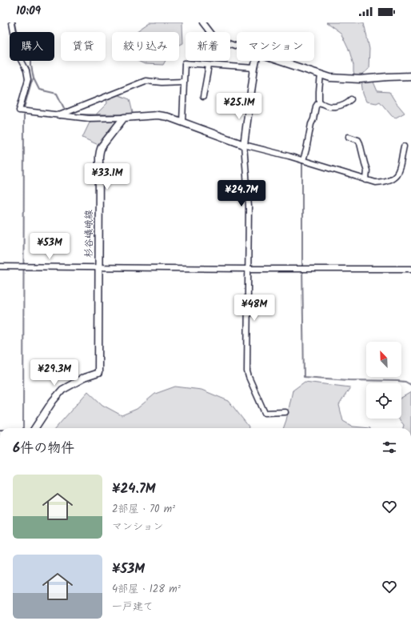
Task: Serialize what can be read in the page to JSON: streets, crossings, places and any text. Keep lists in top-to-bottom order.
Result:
{
  "streets": {
    "main road": ["杉谷嶬峨線"]
  },
  "north": "top left",
  "page": {
    "status": "10:09",
    "chip": [
      "購入",
      "賃貸",
      "絞り込み",
      "新着",
      "マンション"
    ],
    "price": [
      "¥25.1M",
      "¥33.1M",
      "¥24.7M",
      "¥53M",
      "¥48M",
      "¥29.3M"
    ],
    "heading": "6件の物件",
    "list": [
      {
        "name": "¥24.7M",
        "note": "2部屋 · 70 m² · マンション"
      },
      {
        "name": "¥53M",
        "note": "4部屋 · 128 m² · 一戸建て"
      }
    ]
  }
}
